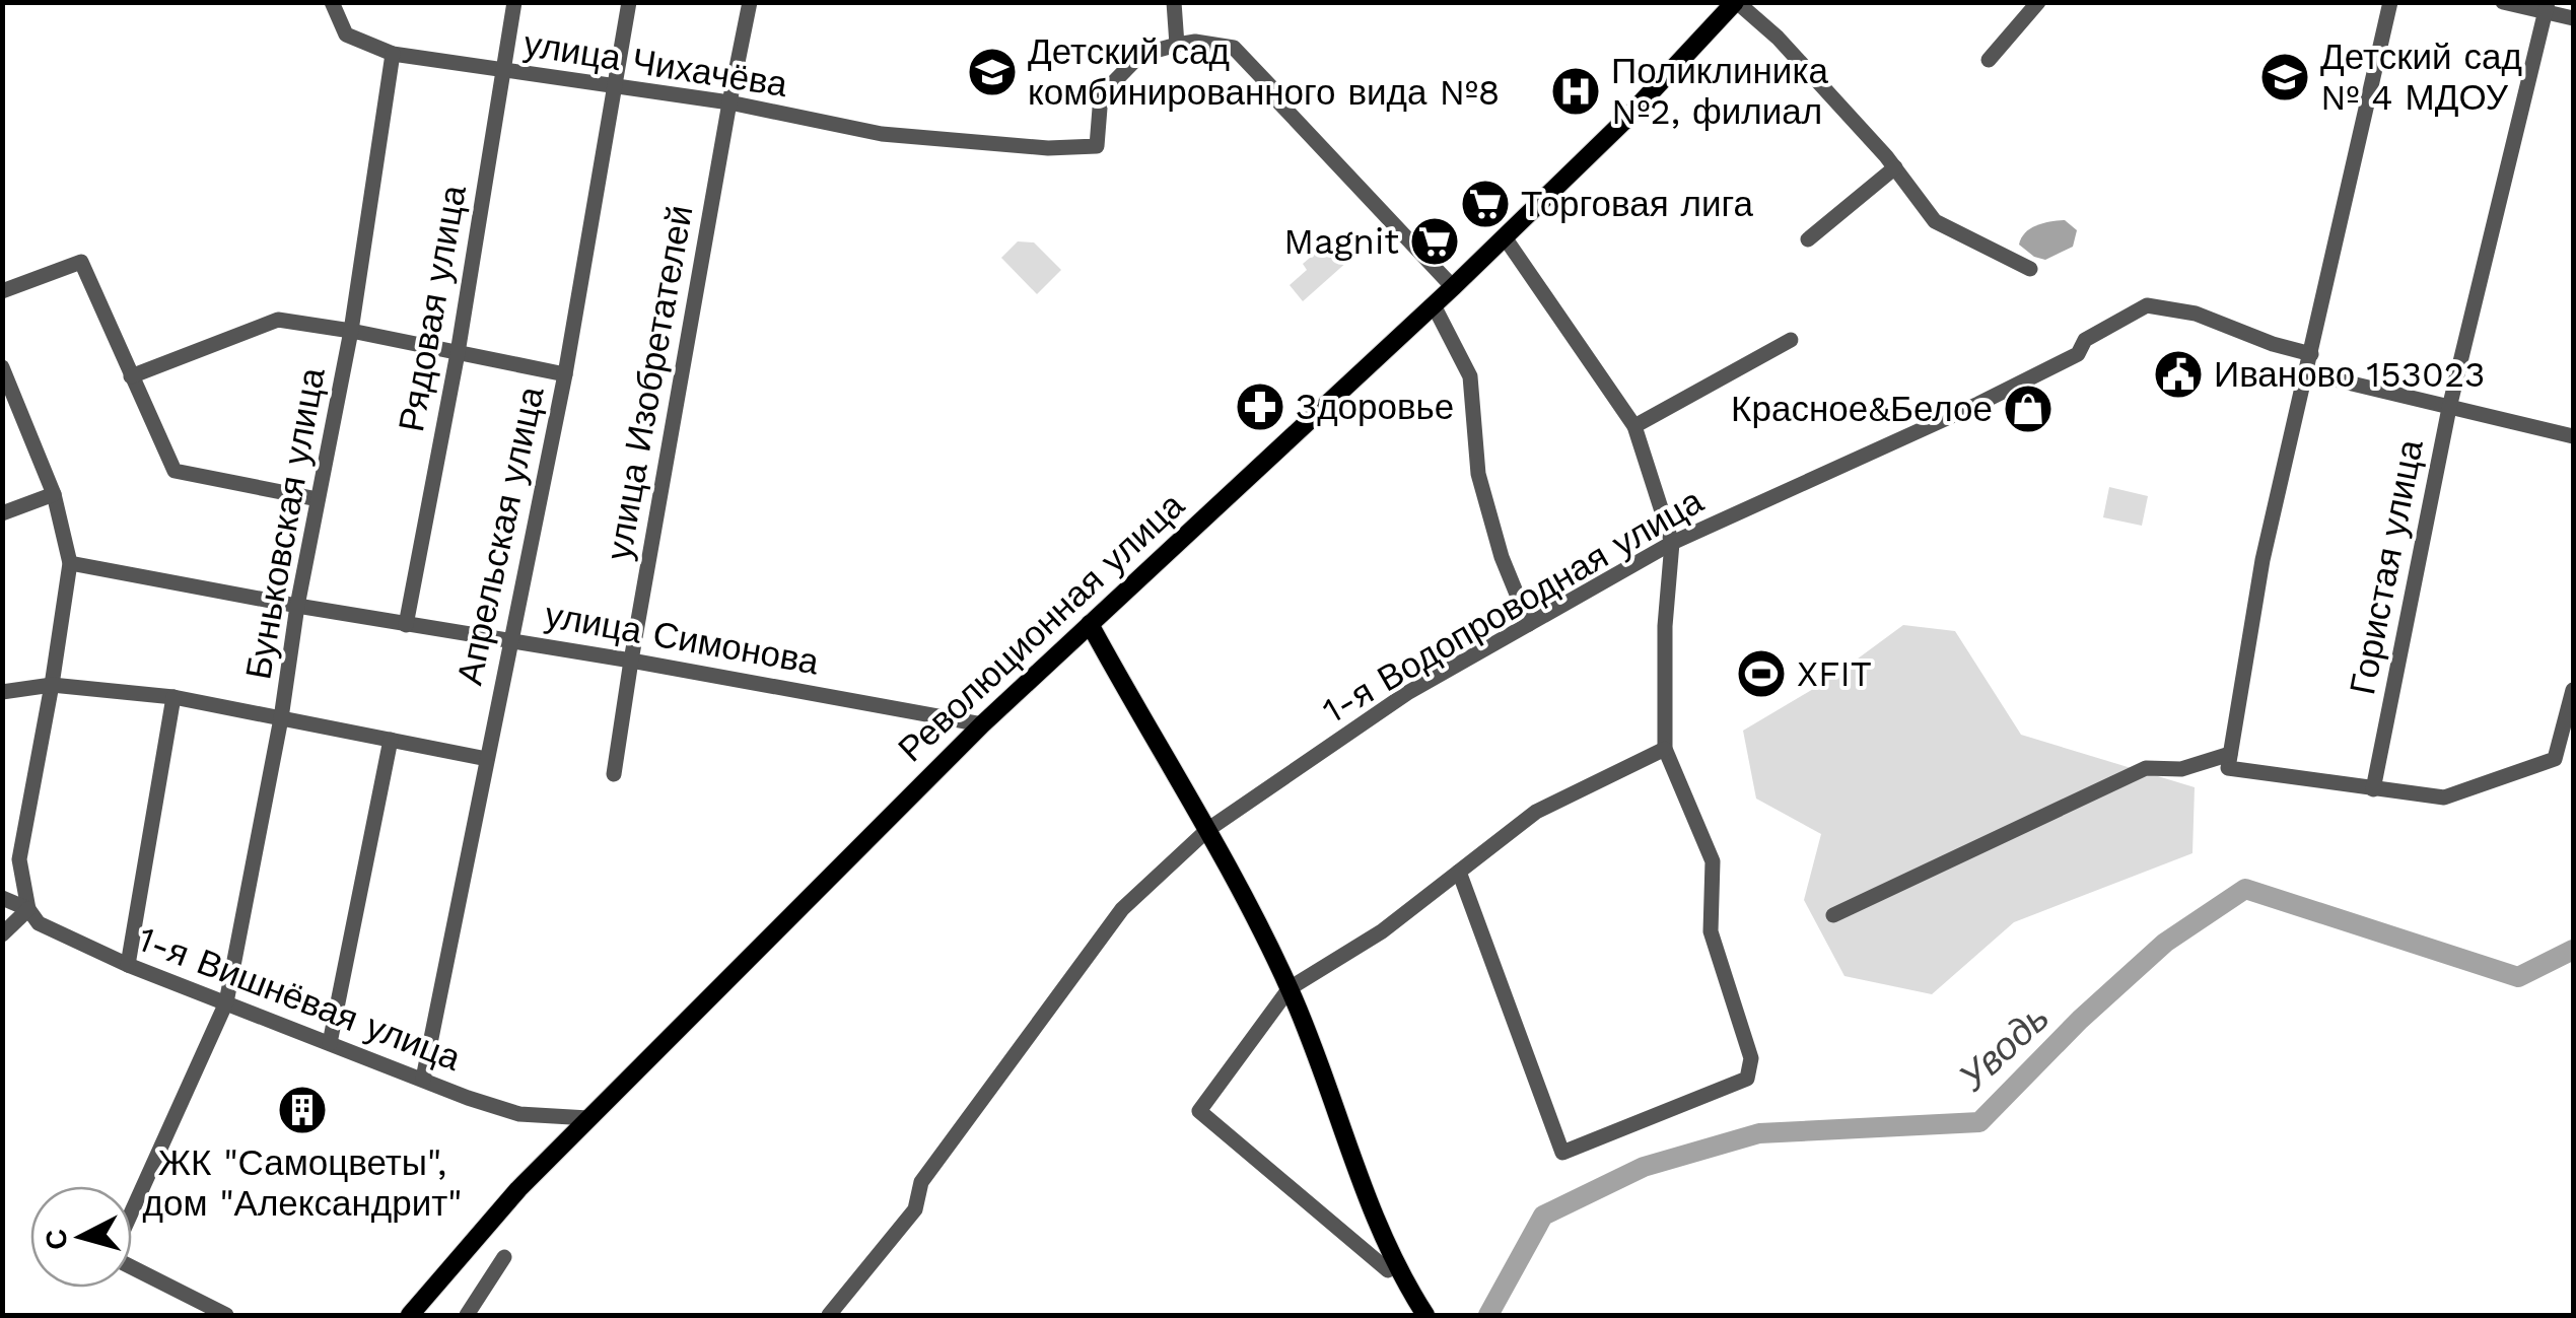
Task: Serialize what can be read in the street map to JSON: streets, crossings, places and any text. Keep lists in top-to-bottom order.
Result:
{
  "streets": {
    "main road": ["Революционная улица"],
    "street": [
      "улица Чихачёва",
      "Рядовая улица",
      "улица Изобретателей",
      "Буньковская улица",
      "Апрельская улица",
      "Гористая улица",
      "1-я Водопроводная улица",
      "улица Симонова",
      "1-я Вишнёвая улица"
    ]
  },
  "crossings": [
    ["улица Чихачёва", "Рядовая улица"],
    ["улица Чихачёва", "улица Изобретателей"],
    ["улица Чихачёва", "Буньковская улица"],
    ["улица Чихачёва", "Апрельская улица"],
    ["Рядовая улица", "улица Симонова"],
    ["улица Изобретателей", "улица Симонова"],
    ["Буньковская улица", "улица Симонова"],
    ["Буньковская улица", "1-я Вишнёвая улица"],
    ["Апрельская улица", "улица Симонова"],
    ["Апрельская улица", "1-я Вишнёвая улица"],
    ["Революционная улица", "улица Симонова"],
    ["Революционная улица", "1-я Вишнёвая улица"]
  ],
  "water": ["Уводь"],
  "places": {
    "school or university": ["Детский сад комбинированного вида №8", "Детский сад № 4 МДОУ"],
    "hospital": ["Поликлиника №2, филиал"],
    "supermarket": ["Торговая лига", "Magnit"],
    "public building": ["Иваново 153023"],
    "pharmacy": ["Здоровье"],
    "shop": ["Красное&Белое"],
    "sports": ["XFIT"],
    "building": ["ЖК \"Самоцветы\", дом \"Александрит\""]
  },
  "north": "left"
}
